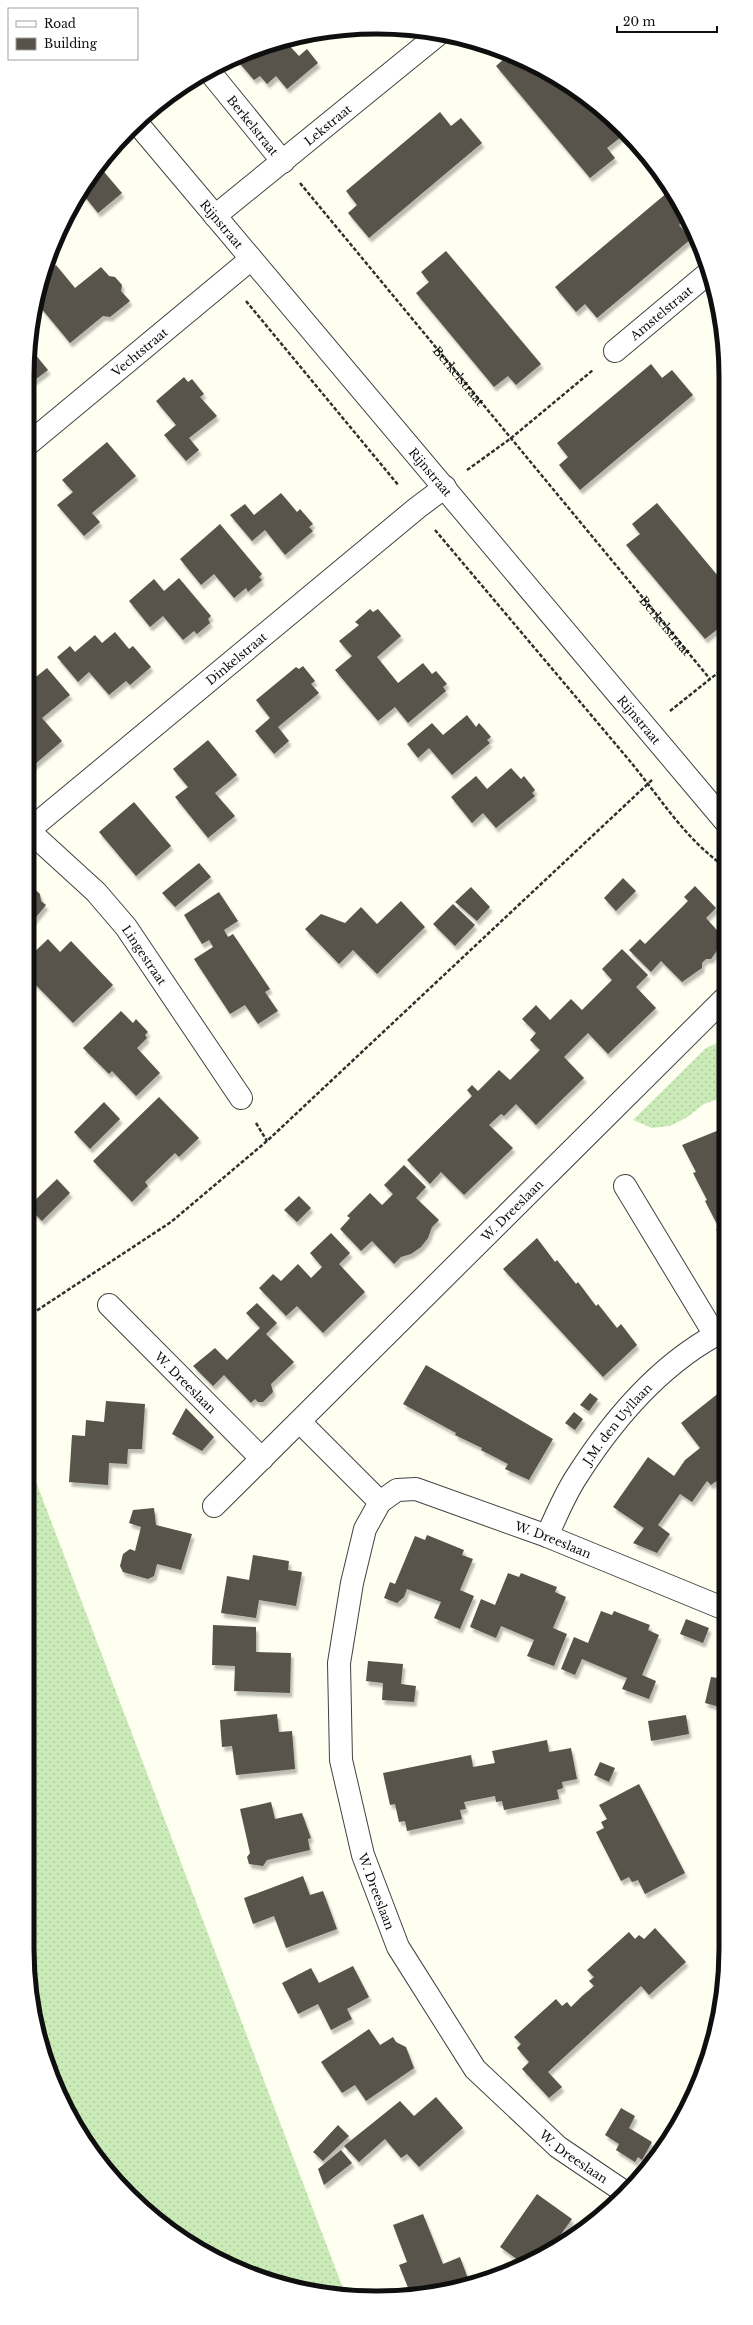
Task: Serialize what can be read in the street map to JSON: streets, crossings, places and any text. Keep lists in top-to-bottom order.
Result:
{
  "streets": {
    "street": [
      "Lekstraat",
      "Berkelstraat",
      "Rijnstraat",
      "Amstelstraat",
      "Vechtstraat",
      "Dinkelstraat",
      "Lingestraat",
      "W. Dreeslaan",
      "J.M. den Uyllaan"
    ]
  },
  "crossings": [
    ["Lekstraat", "Berkelstraat"],
    ["Lekstraat", "Rijnstraat"],
    ["Rijnstraat", "Vechtstraat"],
    ["Rijnstraat", "Dinkelstraat"],
    ["W. Dreeslaan", "J.M. den Uyllaan"]
  ],
  "legend": ["Road", "Building"],
  "scale_bar": "20 m"
}
